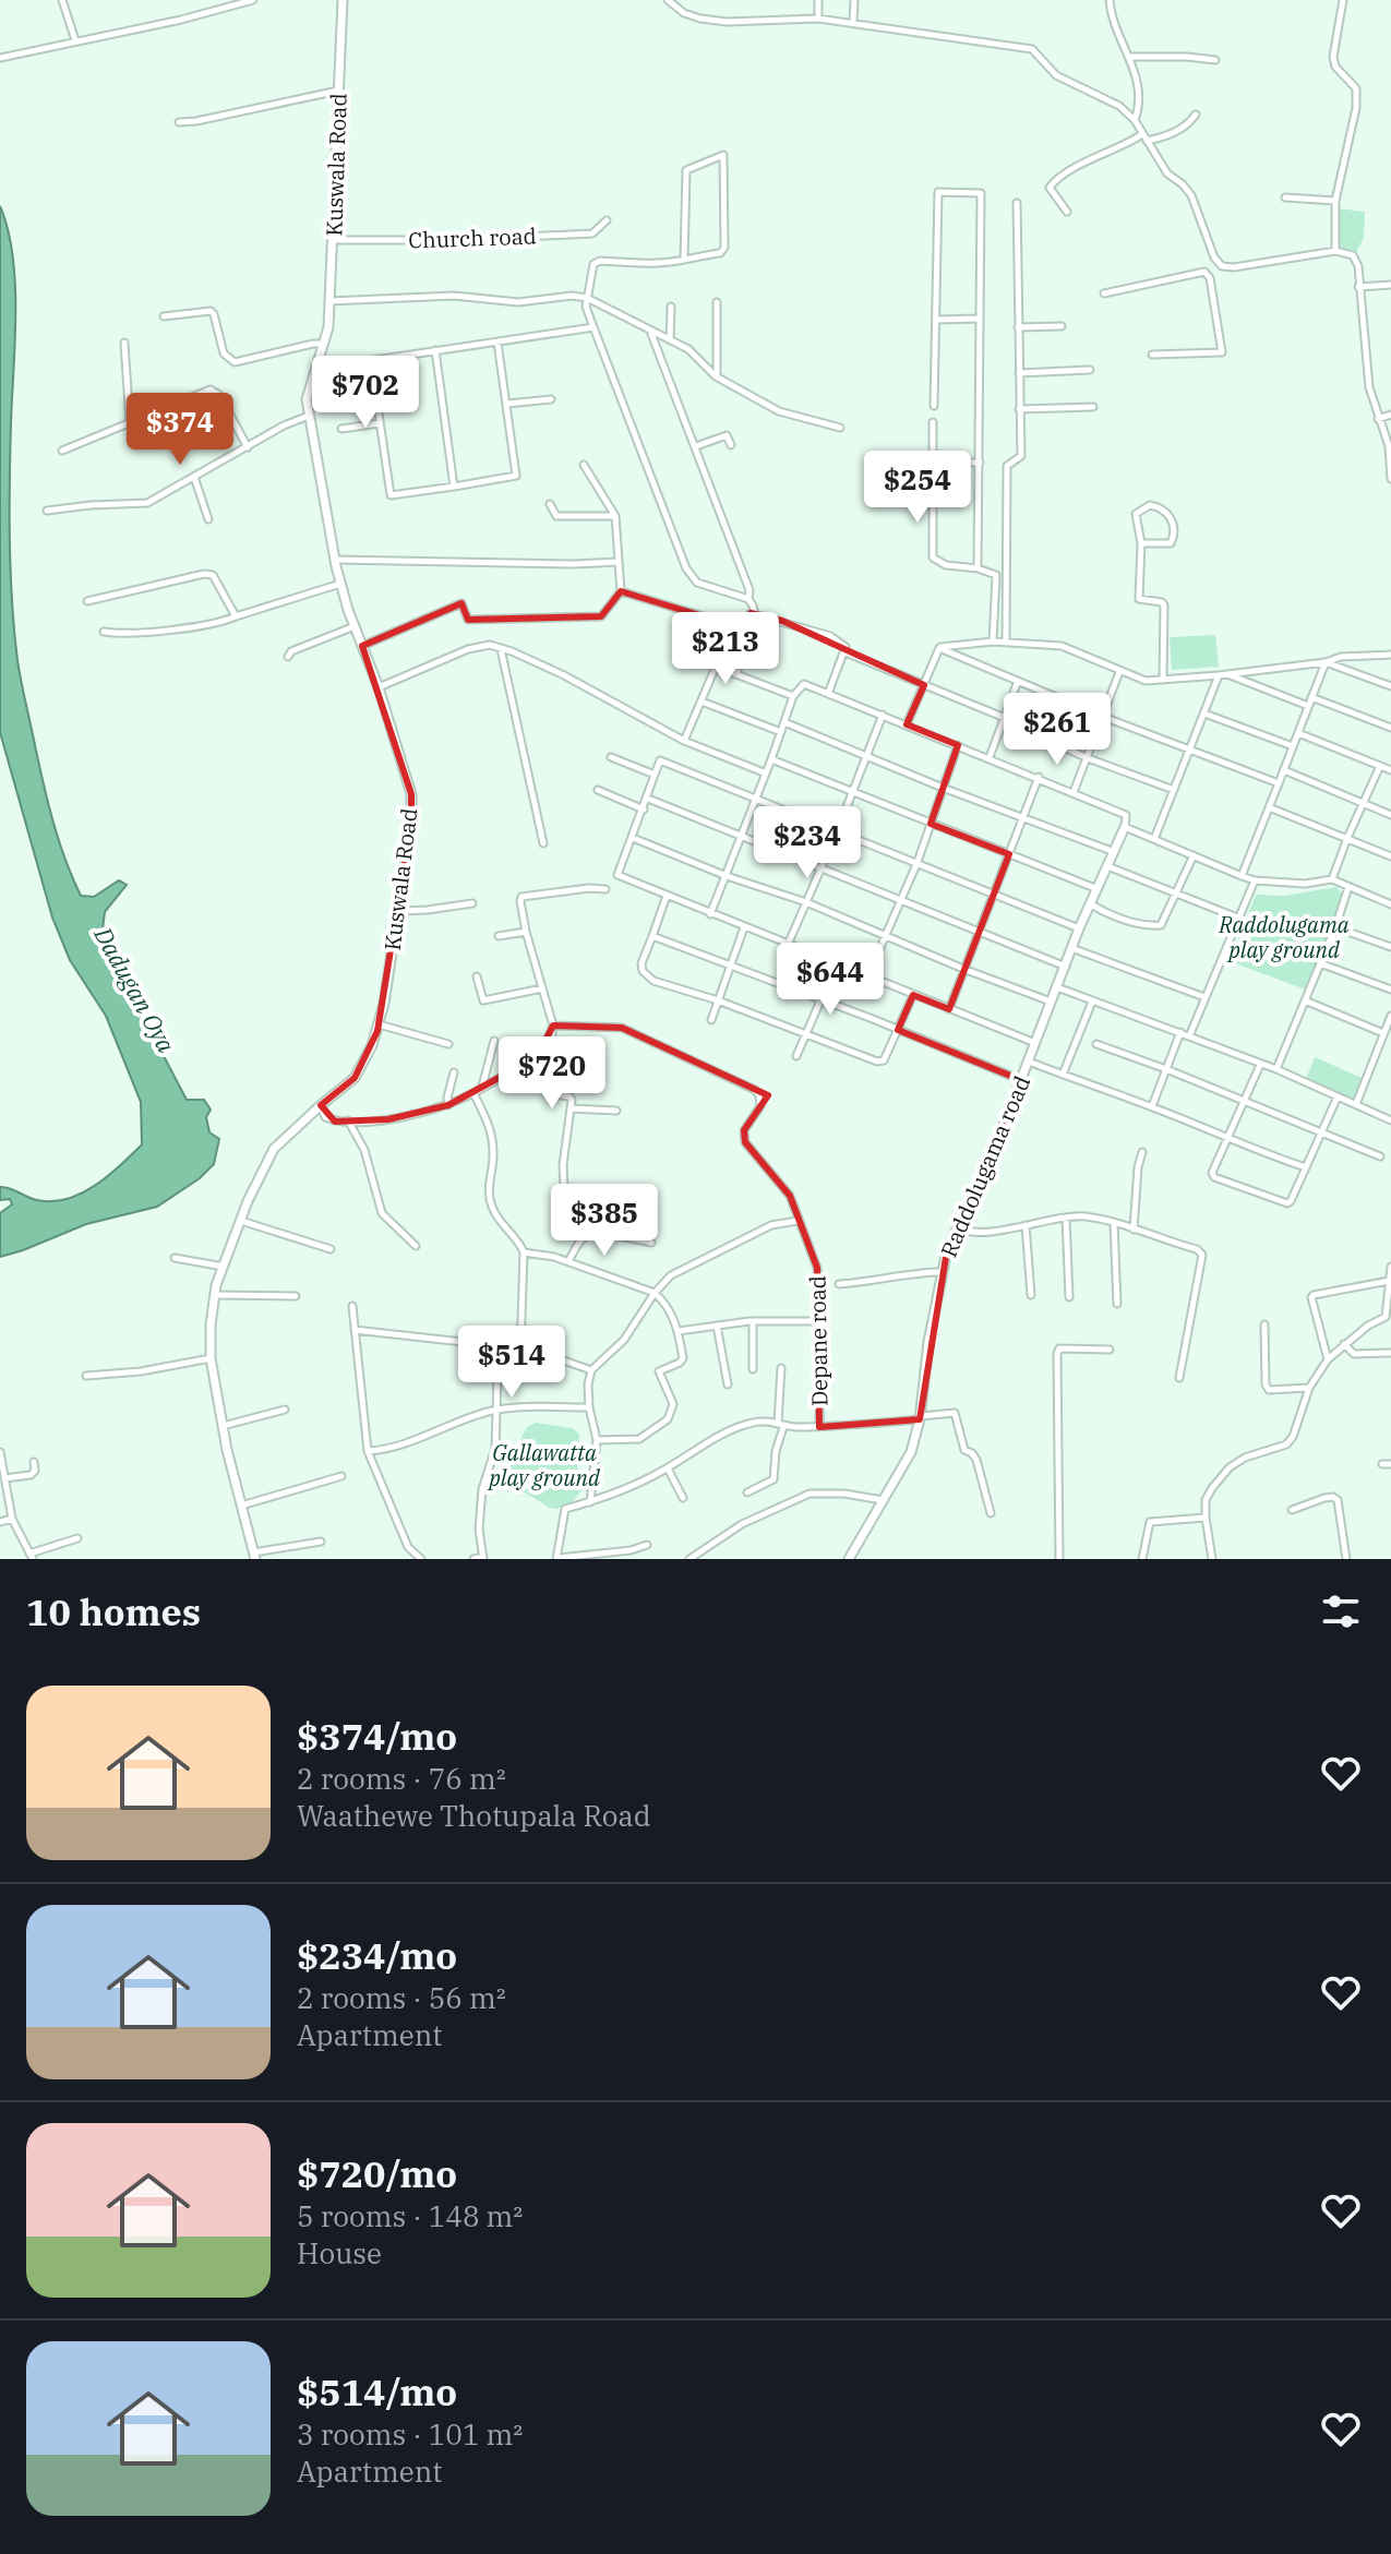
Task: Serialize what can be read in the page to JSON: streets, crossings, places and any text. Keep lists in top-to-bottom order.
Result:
{
  "streets": {
    "street": [
      "Kuswala Road",
      "Church road",
      "Raddolugama road",
      "Depane road"
    ]
  },
  "crossings": [
    ["Kuswala Road", "Church road"]
  ],
  "water": ["Dadugan Oya"],
  "parks": ["Raddolugama play ground", "Gallawatta play ground"],
  "page": {
    "price": [
      "$702",
      "$374",
      "$254",
      "$213",
      "$261",
      "$234",
      "$644",
      "$720",
      "$385",
      "$514"
    ],
    "heading": "10 homes",
    "list": [
      {
        "name": "$374/mo",
        "note": "2 rooms · 76 m² · Waathewe Thotupala Road"
      },
      {
        "name": "$234/mo",
        "note": "2 rooms · 56 m² · Apartment"
      },
      {
        "name": "$720/mo",
        "note": "5 rooms · 148 m² · House"
      },
      {
        "name": "$514/mo",
        "note": "3 rooms · 101 m² · Apartment"
      }
    ]
  }
}
